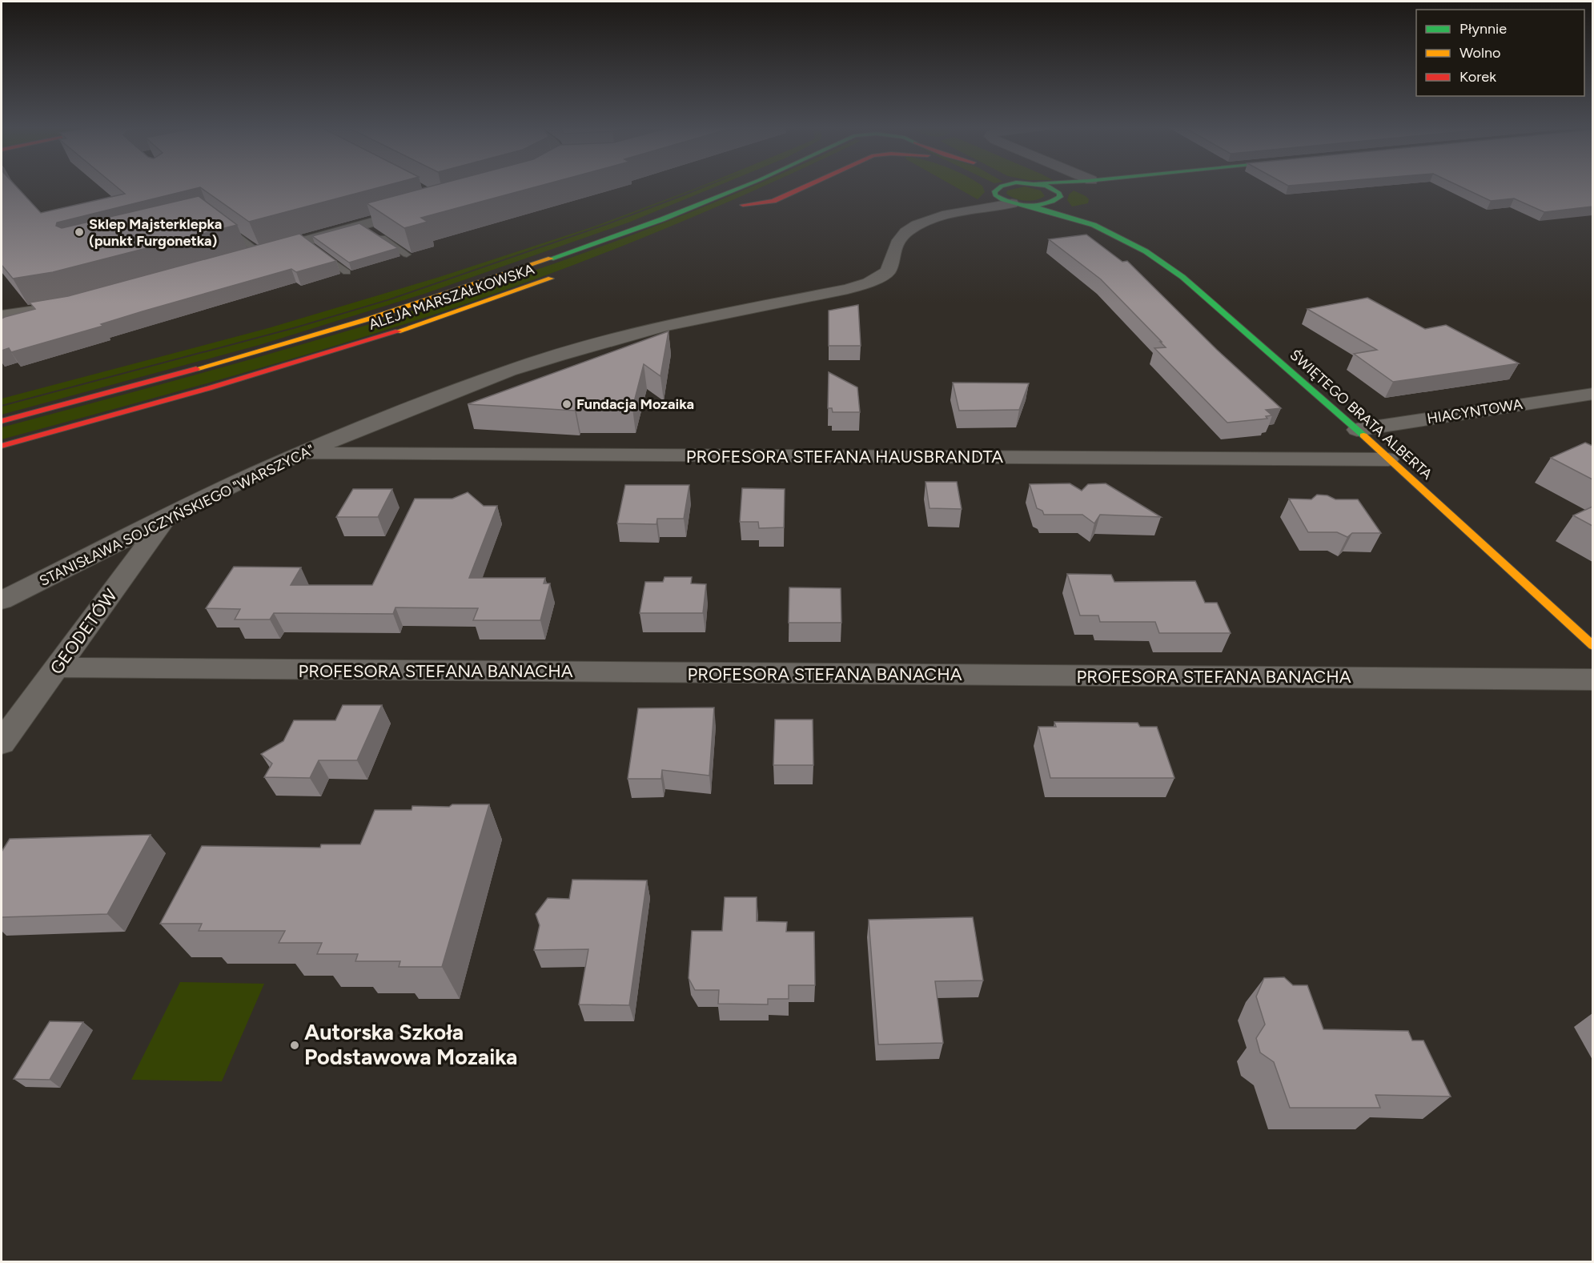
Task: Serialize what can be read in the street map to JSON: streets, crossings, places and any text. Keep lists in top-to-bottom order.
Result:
{
  "streets": {
    "street": [
      "ALEJA MARSZAŁKOWSKA",
      "HIACYNTOWA",
      "ŚWIĘTEGO BRATA ALBERTA",
      "PROFESORA STEFANA HAUSBRANDTA",
      "STANISŁAWA SOJCZYŃSKIEGO \"WARSZYCA\"",
      "GEODETÓW",
      "PROFESORA STEFANA BANACHA"
    ]
  },
  "crossings": [
    ["HIACYNTOWA", "ŚWIĘTEGO BRATA ALBERTA"],
    ["ŚWIĘTEGO BRATA ALBERTA", "PROFESORA STEFANA HAUSBRANDTA"],
    ["PROFESORA STEFANA HAUSBRANDTA", "STANISŁAWA SOJCZYŃSKIEGO \"WARSZYCA\""],
    ["STANISŁAWA SOJCZYŃSKIEGO \"WARSZYCA\"", "GEODETÓW"],
    ["GEODETÓW", "PROFESORA STEFANA BANACHA"]
  ],
  "places": ["Sklep Majsterklepka (punkt Furgonetka)", "Fundacja Mozaika", "Autorska Szkoła Podstawowa Mozaika"],
  "legend": ["Płynnie", "Wolno", "Korek"]
}
